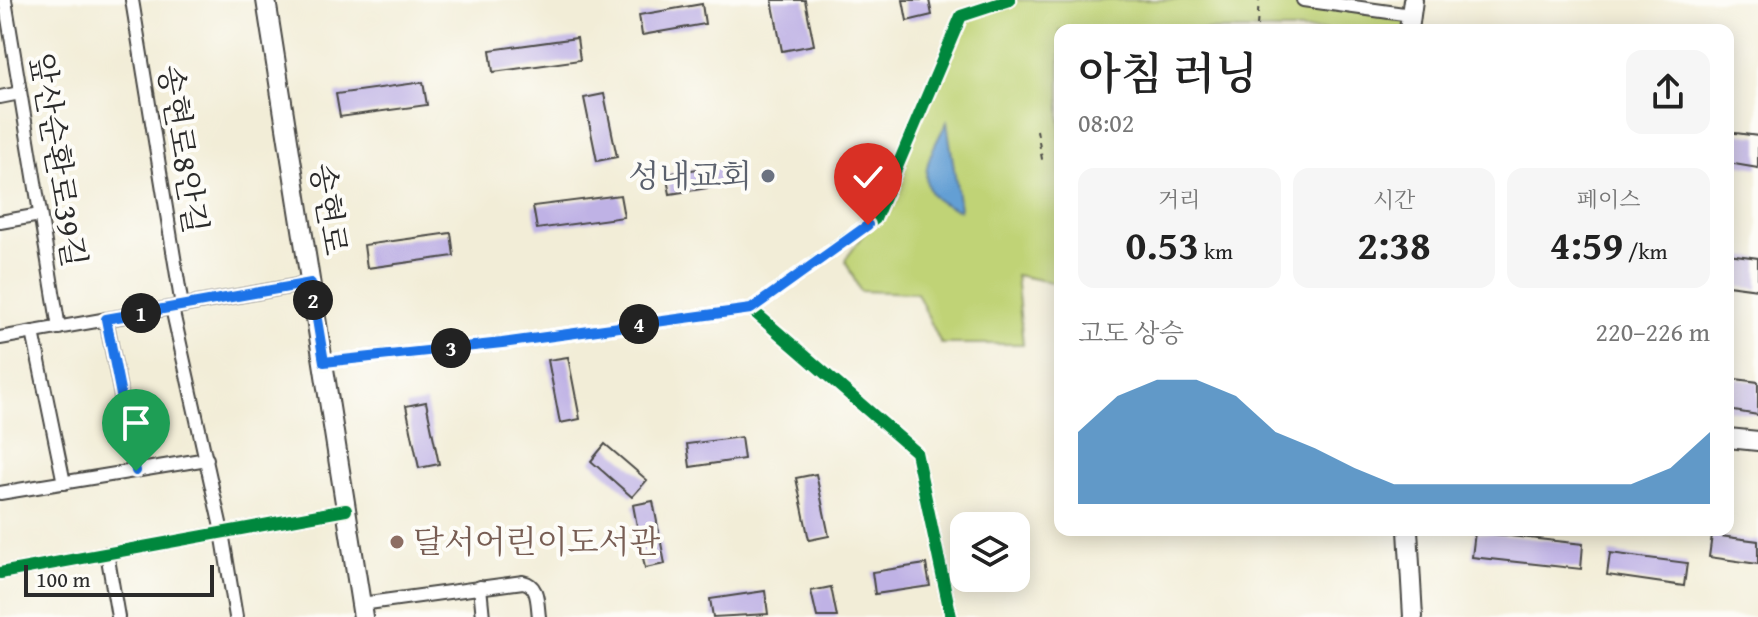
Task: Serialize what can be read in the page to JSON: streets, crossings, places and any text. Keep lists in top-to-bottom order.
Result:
{
  "streets": {
    "main road": ["송현로"],
    "street": ["송현로8안길", "앞산순환로39길"]
  },
  "places": ["성내교회", "달서어린이도서관"],
  "scale_bar": "100 m",
  "page": {
    "heading": ["아침 러닝", "08:02"],
    "stats": [
      ["거리", "0.53 km"],
      ["시간", "2:38"],
      ["페이스", "4:59 /km"]
    ],
    "pins": [
      "2",
      "1",
      "4",
      "3"
    ],
    "chart": ["고도 상승", "220–226 m"],
    "scale": "100 m"
  }
}
